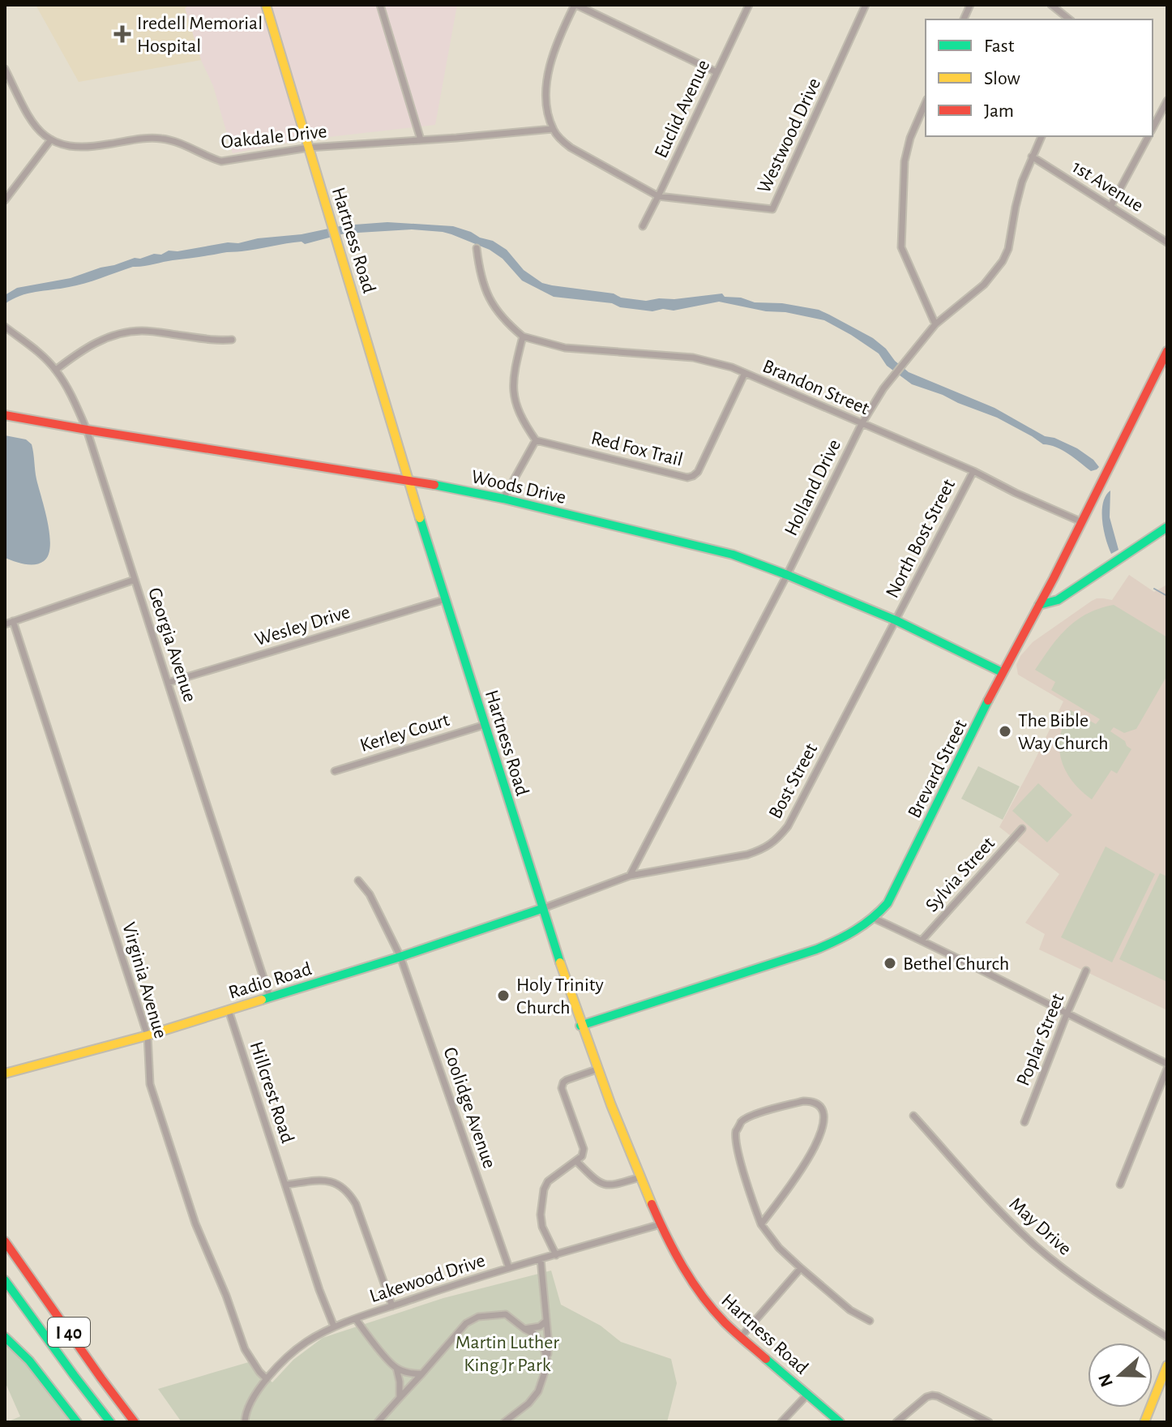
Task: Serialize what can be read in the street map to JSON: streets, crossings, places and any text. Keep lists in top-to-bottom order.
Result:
{
  "streets": {
    "main road": [
      "Hartness Road",
      "Woods Drive",
      "Brevard Street",
      "Radio Road",
      "I 40"
    ],
    "street": [
      "Euclid Avenue",
      "Westwood Drive",
      "Oakdale Drive",
      "1st Avenue",
      "Brandon Street",
      "Red Fox Trail",
      "Holland Drive",
      "North Bost Street",
      "Wesley Drive",
      "Georgia Avenue",
      "Kerley Court",
      "Bost Street",
      "Sylvia Street",
      "Virginia Avenue",
      "Poplar Street",
      "Hillcrest Road",
      "Coolidge Avenue",
      "May Drive",
      "Lakewood Drive"
    ]
  },
  "crossings": [
    ["Euclid Avenue", "Westwood Drive"],
    ["Oakdale Drive", "Hartness Road"],
    ["1st Avenue", "Holland Drive"],
    ["Hartness Road", "Woods Drive"],
    ["Hartness Road", "Wesley Drive"],
    ["Hartness Road", "Kerley Court"],
    ["Hartness Road", "Brevard Street"],
    ["Hartness Road", "Bost Street"],
    ["Hartness Road", "Radio Road"],
    ["Hartness Road", "Lakewood Drive"],
    ["Brandon Street", "Red Fox Trail"],
    ["Brandon Street", "Holland Drive"],
    ["Brandon Street", "North Bost Street"],
    ["Brandon Street", "Brevard Street"],
    ["Woods Drive", "Holland Drive"],
    ["Woods Drive", "North Bost Street"],
    ["Woods Drive", "Georgia Avenue"],
    ["Woods Drive", "Brevard Street"],
    ["Woods Drive", "Bost Street"],
    ["Holland Drive", "Bost Street"],
    ["North Bost Street", "Bost Street"],
    ["Wesley Drive", "Georgia Avenue"],
    ["Georgia Avenue", "Radio Road"],
    ["Bost Street", "Radio Road"],
    ["Virginia Avenue", "Radio Road"],
    ["Virginia Avenue", "Lakewood Drive"],
    ["Radio Road", "Hillcrest Road"],
    ["Radio Road", "Coolidge Avenue"],
    ["Hillcrest Road", "Lakewood Drive"],
    ["Coolidge Avenue", "Lakewood Drive"]
  ],
  "parks": ["Martin Luther King Jr Park"],
  "places": {
    "health": ["Iredell Memorial Hospital"],
    "other": ["The Bible Way Church", "Bethel Church", "Holy Trinity Church"]
  },
  "legend": ["Fast", "Slow", "Jam"],
  "north": "left"
}
